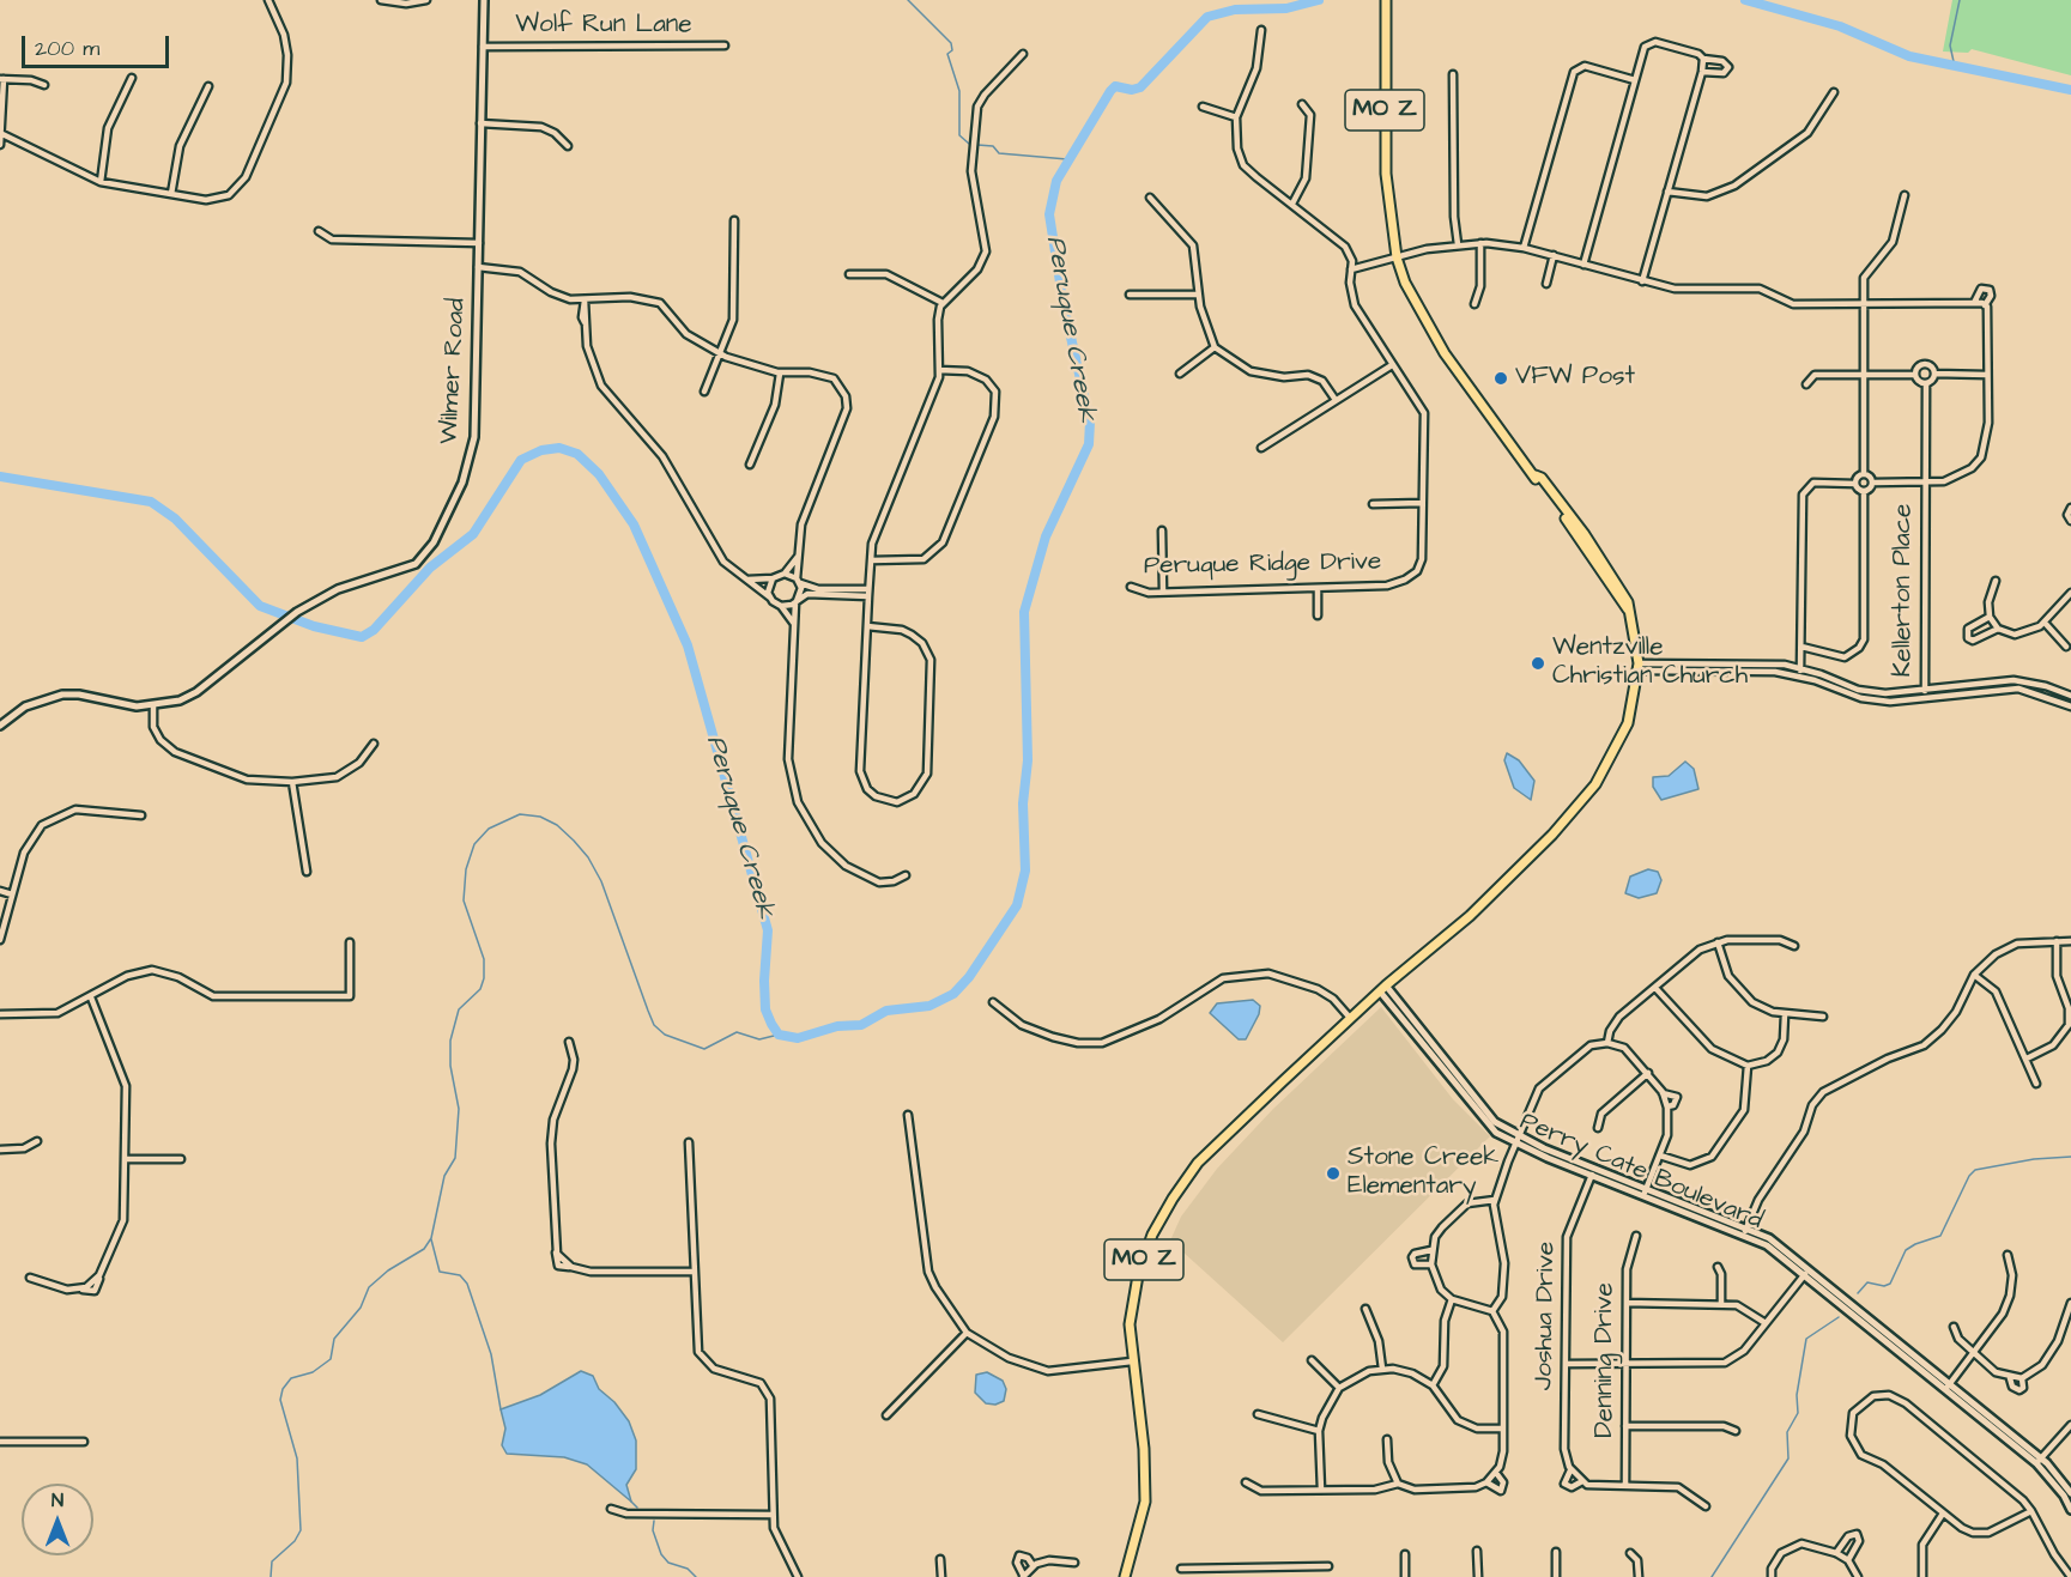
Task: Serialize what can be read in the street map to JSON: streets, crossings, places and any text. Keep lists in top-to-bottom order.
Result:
{
  "streets": {
    "main road": ["MO Z"],
    "street": [
      "Wolf Run Lane",
      "Wilmer Road",
      "Peruque Ridge Drive",
      "Kellerton Place",
      "Perry Cate Boulevard",
      "Joshua Drive",
      "Denning Drive"
    ]
  },
  "crossings": [
    ["Wolf Run Lane", "Wilmer Road"],
    ["MO Z", "Perry Cate Boulevard"],
    ["Perry Cate Boulevard", "Joshua Drive"]
  ],
  "water": ["Peruque Creek"],
  "places": ["VFW Post", "Wentzville Christian Church", "Stone Creek Elementary"],
  "scale_bar": "200 m",
  "north": "top"
}
